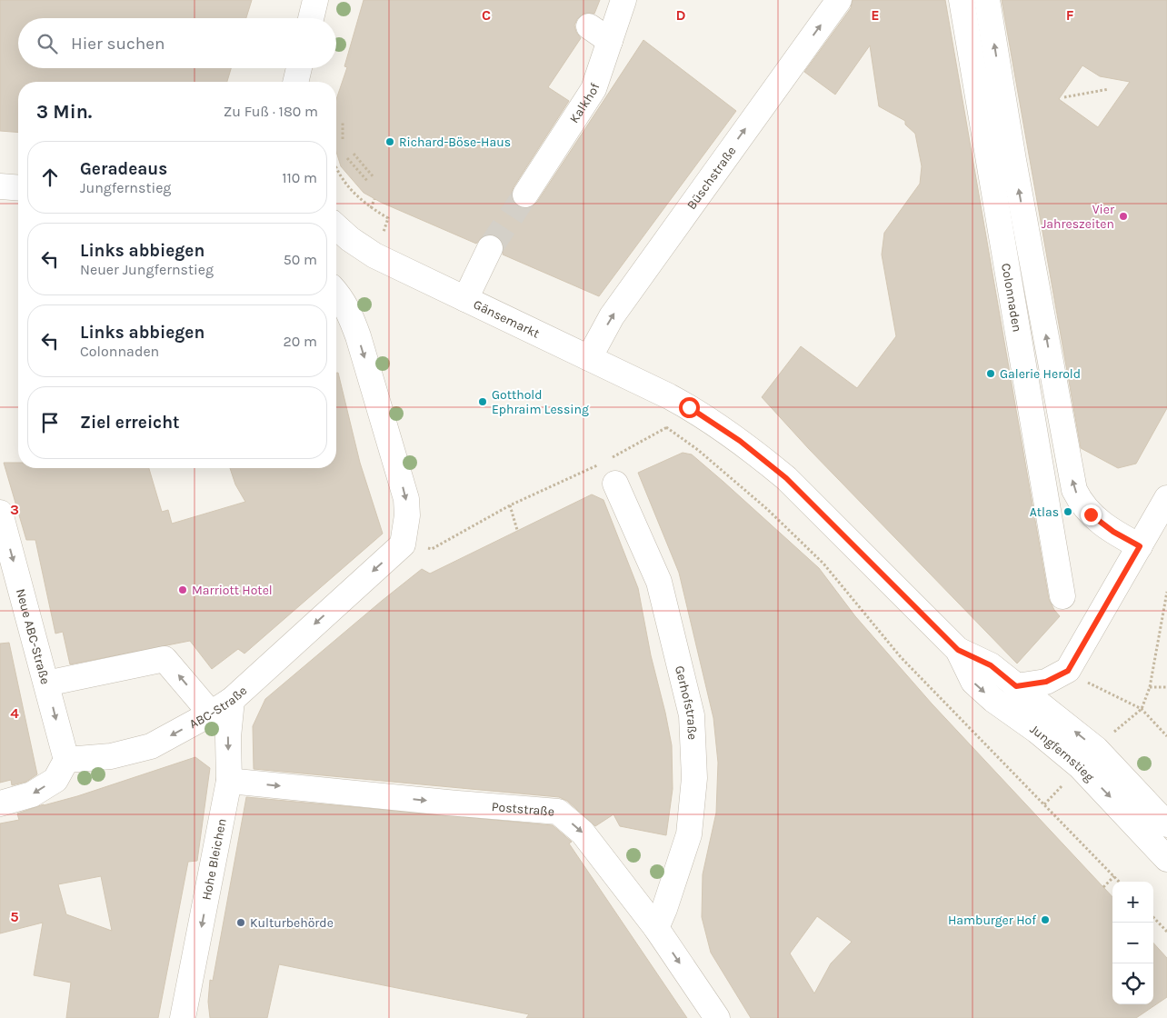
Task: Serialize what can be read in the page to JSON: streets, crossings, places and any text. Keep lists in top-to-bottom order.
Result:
{
  "streets": {
    "street": [
      "Kalkhof",
      "Büschstraße",
      "Colonnaden",
      "Gänsemarkt",
      "Neue ABC-Straße",
      "Gerhofstraße",
      "ABC-Straße",
      "Jungfernstieg",
      "Poststraße",
      "Hohe Bleichen"
    ]
  },
  "crossings": [
    ["Büschstraße", "Gänsemarkt"],
    ["Gänsemarkt", "Jungfernstieg"],
    ["Neue ABC-Straße", "ABC-Straße"],
    ["Gerhofstraße", "Poststraße"],
    ["ABC-Straße", "Hohe Bleichen"],
    ["Poststraße", "Hohe Bleichen"]
  ],
  "one_way": [
    "Büschstraße",
    "Neue ABC-Straße",
    "ABC-Straße",
    "Poststraße",
    "Hohe Bleichen"
  ],
  "places": [
    "Richard-Böse-Haus",
    "Vier Jahreszeiten",
    "Galerie Herold",
    "Gotthold Ephraim Lessing",
    "Atlas",
    "Marriott Hotel",
    "Hamburger Hof",
    "Kulturbehörde"
  ],
  "page": {
    "search": "Hier suchen",
    "heading": ["3 Min.", "Zu Fuß · 180 m"],
    "list": [
      ["Geradeaus", "Jungfernstieg", "110 m"],
      ["Links abbiegen", "Neuer Jungfernstieg", "50 m"],
      ["Links abbiegen", "Colonnaden", "20 m"],
      "Ziel erreicht"
    ],
    "map_buttons": ["+", "−"]
  },
  "grid": {
    "columns": [
      "C",
      "D",
      "E",
      "F"
    ],
    "rows": ["3", "4", "5"]
  }
}
